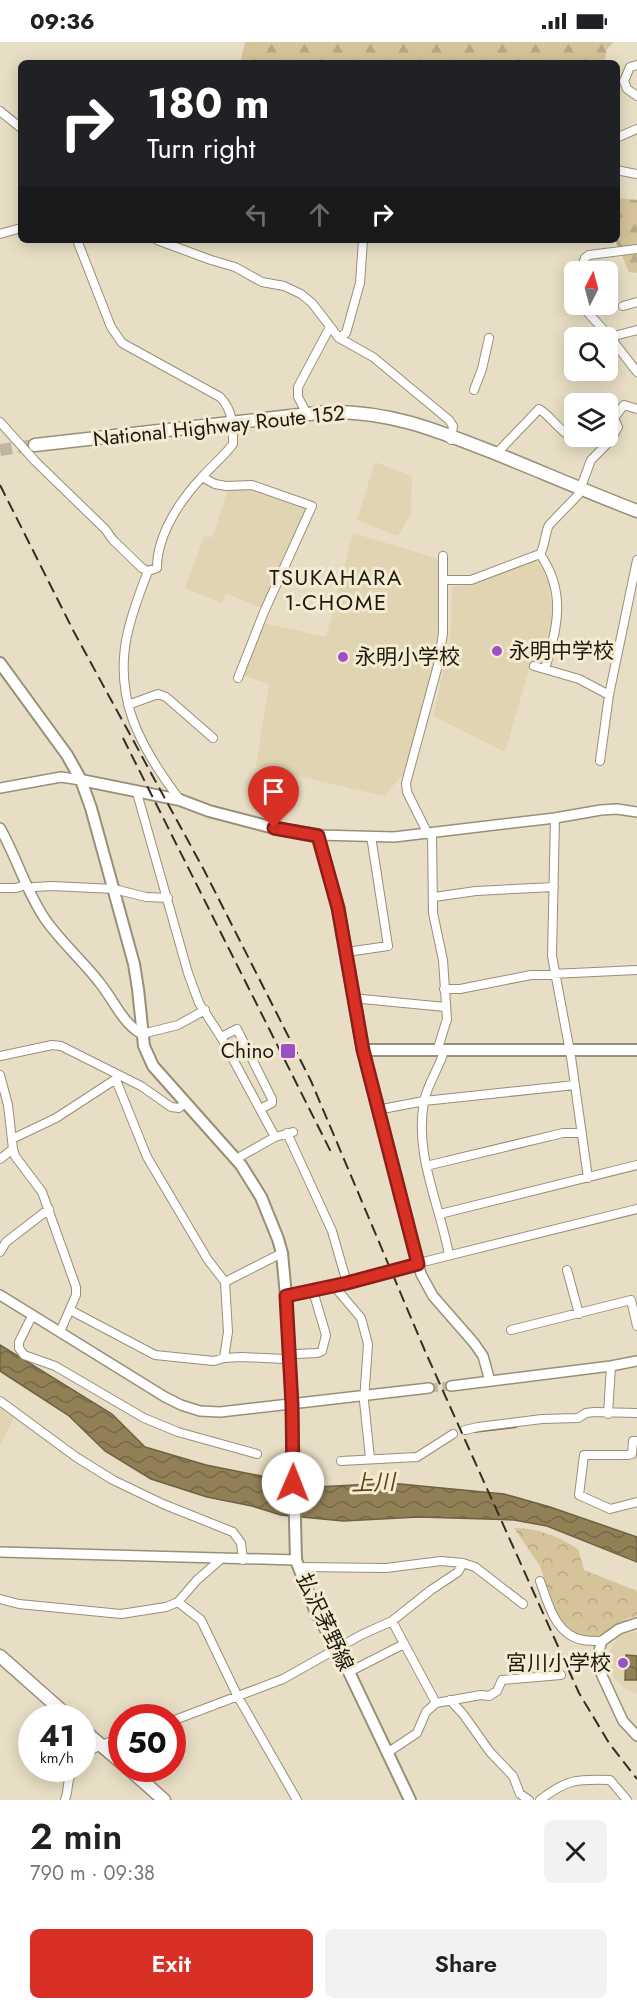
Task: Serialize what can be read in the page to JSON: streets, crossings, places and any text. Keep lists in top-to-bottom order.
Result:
{
  "streets": {
    "highway": ["National Highway Route 152"],
    "main road": ["払沢茅野線"]
  },
  "districts": ["TSUKAHARA 1-CHOME"],
  "water": ["上川"],
  "places": {
    "other": ["永明中学校", "永明小学校", "宮川小学校"],
    "transit": ["Chino"]
  },
  "north": "top",
  "page": {
    "status": "09:36",
    "turn": ["180 m", "Turn right"],
    "speed": "41 km/h",
    "limit": "50",
    "heading": ["2 min", "790 m · 09:38"],
    "buttons": ["Exit", "Share"]
  }
}
